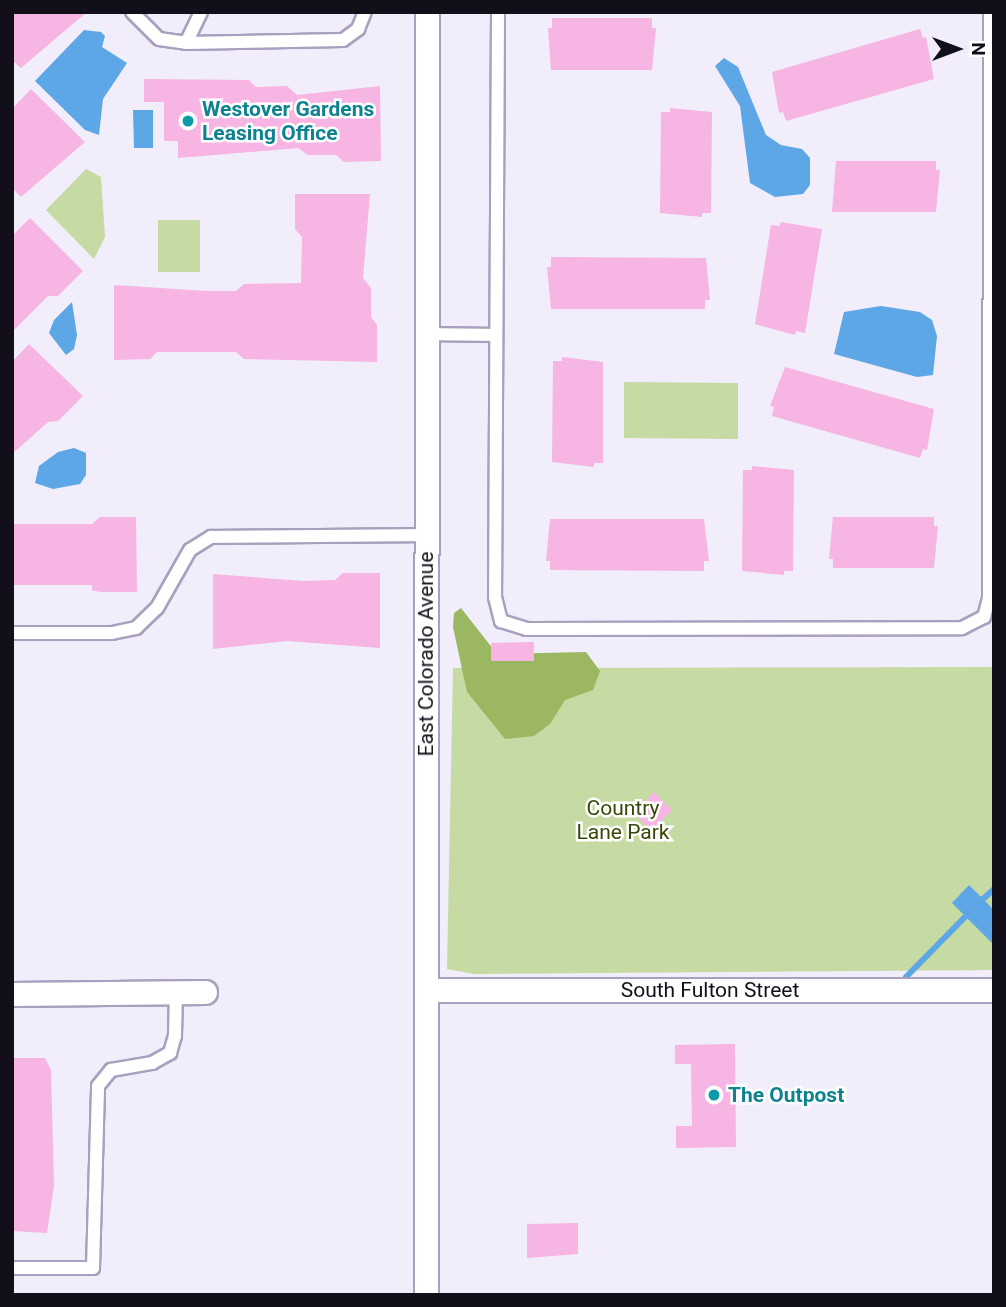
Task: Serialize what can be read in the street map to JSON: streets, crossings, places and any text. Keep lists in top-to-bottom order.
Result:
{
  "streets": {
    "street": ["East Colorado Avenue", "South Fulton Street"]
  },
  "crossings": [
    ["East Colorado Avenue", "South Fulton Street"]
  ],
  "parks": ["Country Lane Park"],
  "places": ["Westover Gardens Leasing Office", "The Outpost"],
  "north": "right"
}
